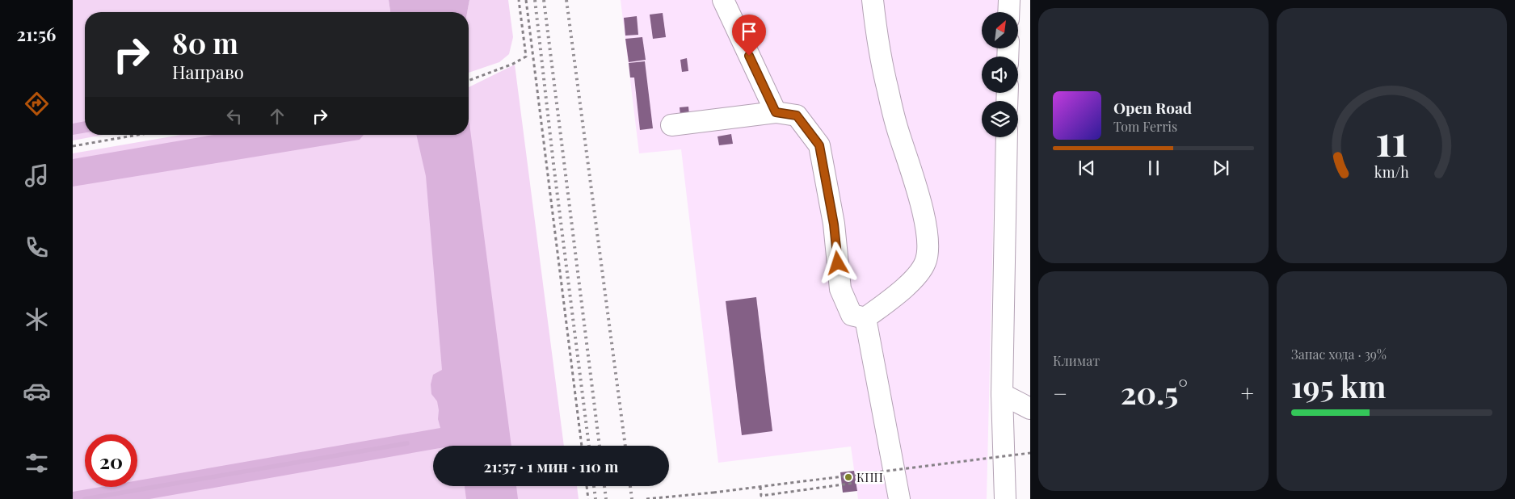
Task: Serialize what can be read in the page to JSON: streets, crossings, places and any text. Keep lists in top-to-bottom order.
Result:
{
  "places": ["КПП"],
  "north": "top right",
  "page": {
    "tabs": "21:56",
    "turn": ["80 m", "Направо"],
    "song": ["Open Road", "Tom Ferris"],
    "tile": [
      "Климат",
      ["Запас хода · 39%", "195 km"]
    ],
    "heat": ["−", "20.5°", "+"],
    "limit": "20",
    "trip": "21:57 · 1 мин · 110 m",
    "gauge": ["11", "km/h"]
  }
}
